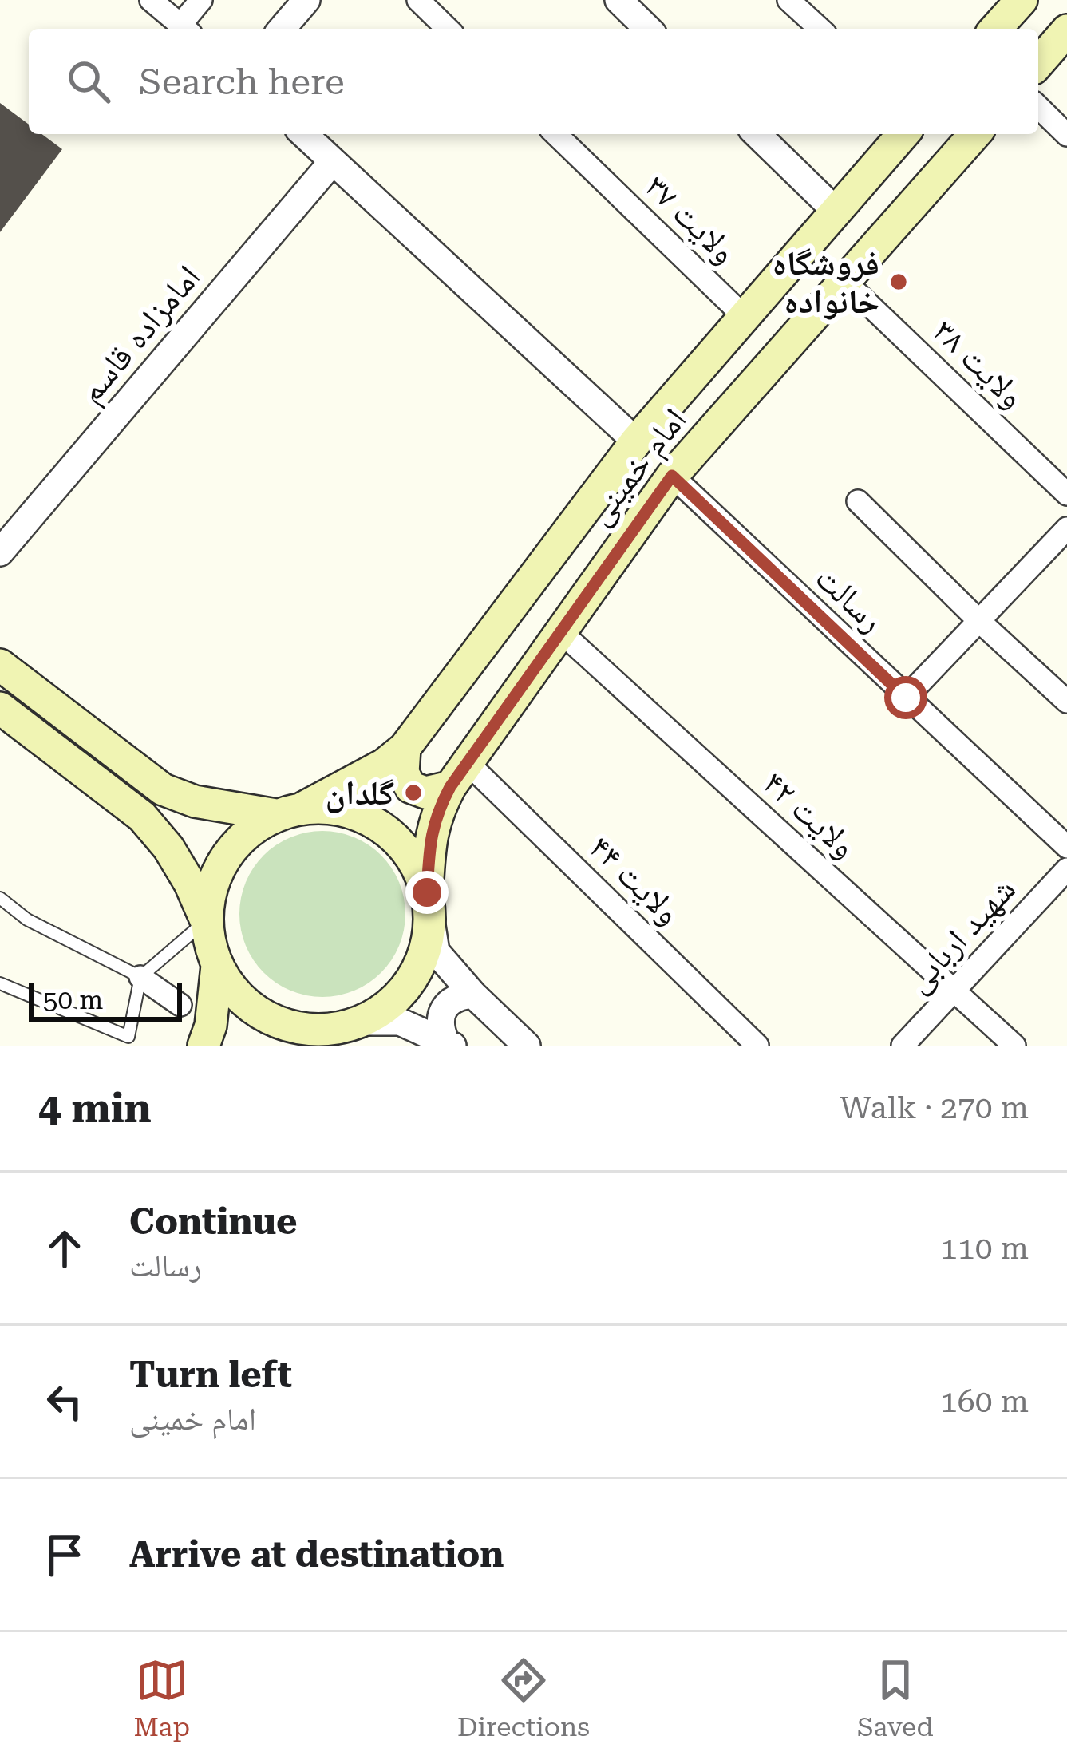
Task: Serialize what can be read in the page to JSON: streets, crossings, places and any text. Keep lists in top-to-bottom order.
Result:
{
  "streets": {
    "main road": ["امام خمینی"],
    "street": [
      "ولایت ۳۷",
      "امامزاده قاسم",
      "ولایت ۳۸",
      "رسالت",
      "ولایت ۴۲",
      "ولایت ۴۴",
      "شهید اربابی"
    ]
  },
  "crossings": [
    ["ولایت ۳۷", "امام خمینی"],
    ["ولایت ۳۸", "امام خمینی"],
    ["امام خمینی", "رسالت"],
    ["امام خمینی", "ولایت ۴۲"],
    ["امام خمینی", "ولایت ۴۴"],
    ["ولایت ۴۲", "شهید اربابی"]
  ],
  "places": ["فروشگاه خانواده", "گلدان"],
  "scale_bar": "50 m",
  "page": {
    "search": "Search here",
    "scale": "50 m",
    "heading": ["4 min", "Walk · 270 m"],
    "list": [
      ["Continue", "رسالت", "110 m"],
      ["Turn left", "امام خمینی", "160 m"],
      "Arrive at destination"
    ],
    "nav": ["Map", "Directions", "Saved"]
  }
}
